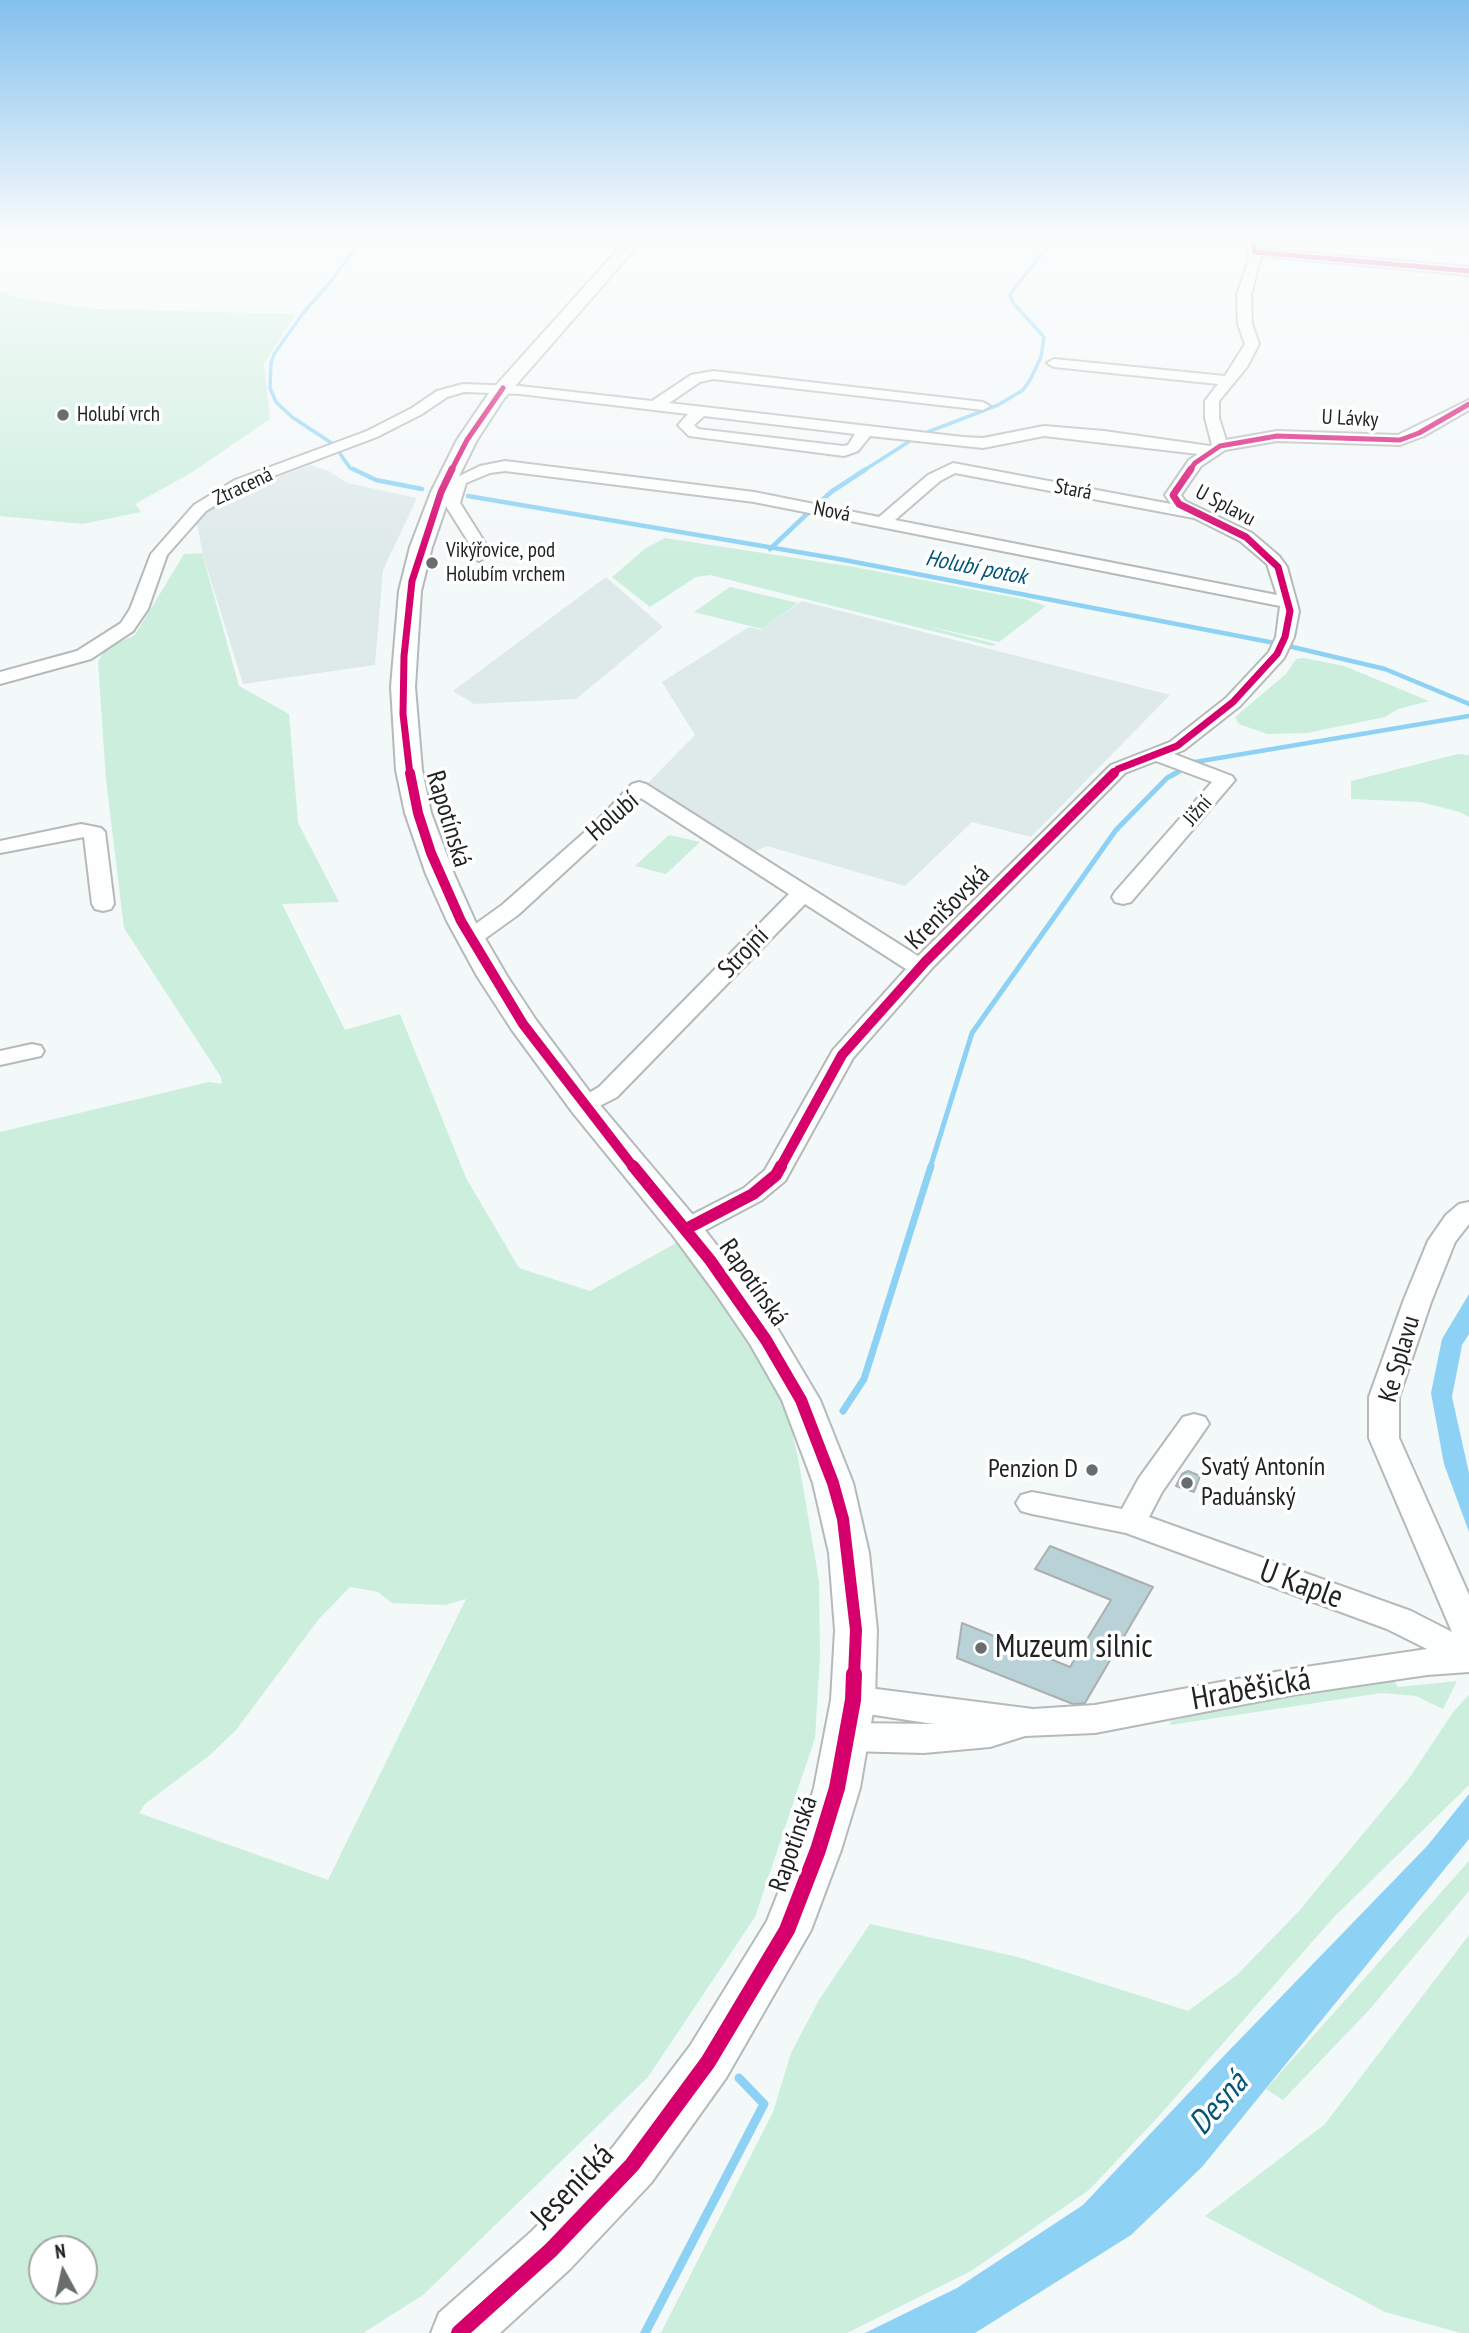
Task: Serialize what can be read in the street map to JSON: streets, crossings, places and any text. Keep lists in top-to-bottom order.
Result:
{
  "streets": {
    "main road": ["Rapotínská", "Jesenická"],
    "street": [
      "U Lávky",
      "Ztracená",
      "Stará",
      "U Splavu",
      "Nová",
      "Jižní",
      "Holubí",
      "Krenišovská",
      "Strojní",
      "Ke Splavu",
      "U Kaple",
      "Hraběšická"
    ]
  },
  "crossings": [
    ["U Lávky", "Ztracená"],
    ["U Lávky", "U Splavu"],
    ["Ztracená", "Rapotínská"],
    ["Stará", "U Splavu"],
    ["U Splavu", "Nová"],
    ["U Splavu", "Krenišovská"],
    ["Jižní", "Krenišovská"],
    ["Holubí", "Rapotínská"],
    ["Holubí", "Strojní"],
    ["Rapotínská", "Krenišovská"],
    ["Rapotínská", "Strojní"],
    ["Rapotínská", "Hraběšická"],
    ["Rapotínská", "Jesenická"],
    ["U Kaple", "Hraběšická"]
  ],
  "water": ["Holubí potok", "Desná"],
  "places": [
    "Holubí vrch",
    "Vikýřovice, pod Holubím vrchem",
    "Penzion D",
    "Svatý Antonín Paduánský",
    "Muzeum silnic"
  ],
  "north": "top"
}
